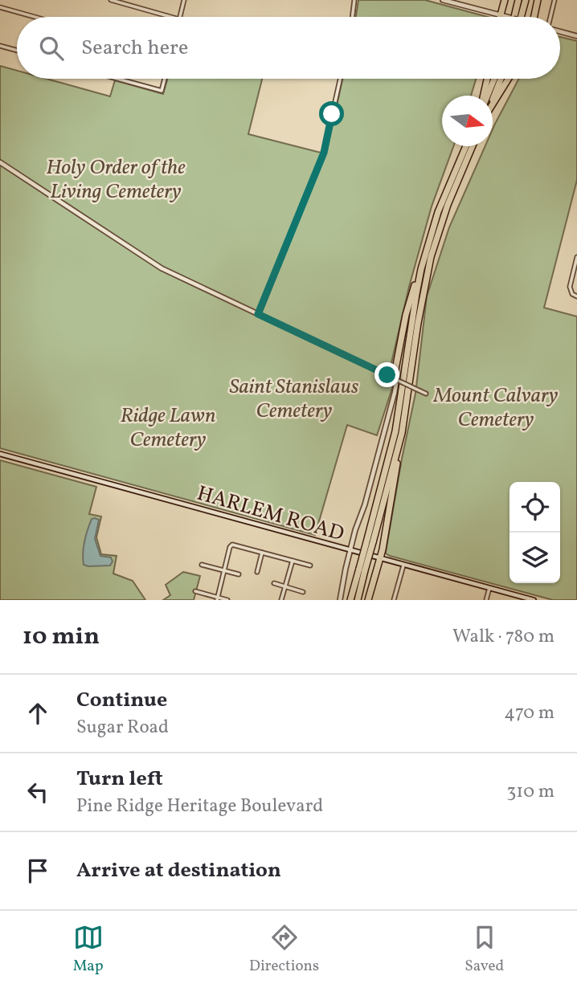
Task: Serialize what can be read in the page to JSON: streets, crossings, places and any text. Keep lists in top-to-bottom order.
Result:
{
  "streets": {
    "street": ["HARLEM ROAD"]
  },
  "parks": [
    "Holy Order of the Living Cemetery",
    "Saint Stanislaus Cemetery",
    "Mount Calvary Cemetery",
    "Ridge Lawn Cemetery"
  ],
  "north": "right",
  "page": {
    "search": "Search here",
    "heading": ["10 min", "Walk · 780 m"],
    "list": [
      ["Continue", "Sugar Road", "470 m"],
      ["Turn left", "Pine Ridge Heritage Boulevard", "310 m"],
      "Arrive at destination"
    ],
    "nav": ["Map", "Directions", "Saved"]
  }
}
